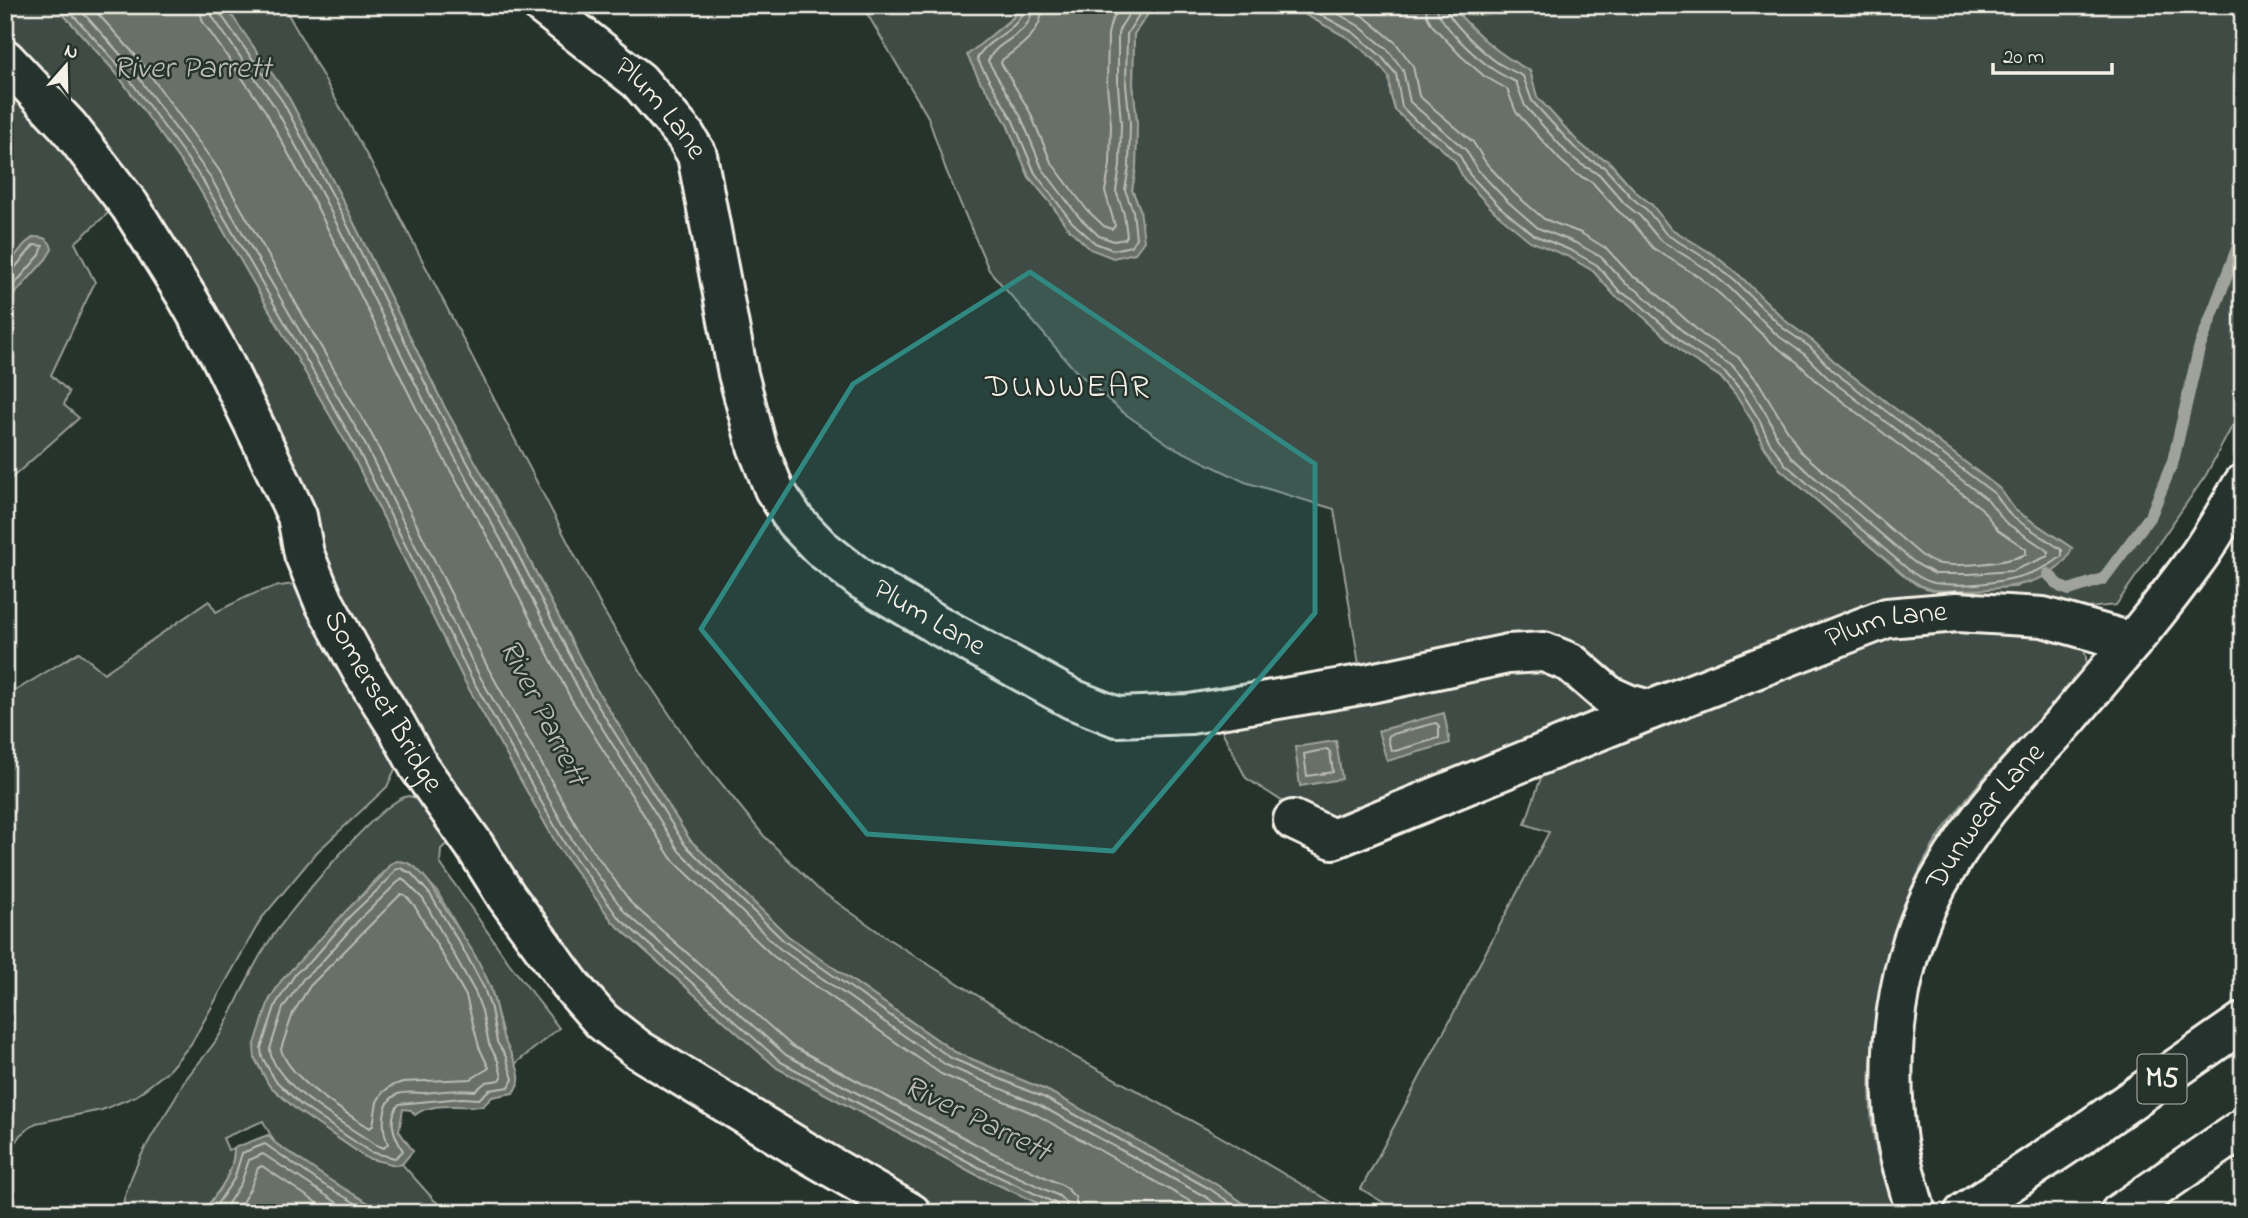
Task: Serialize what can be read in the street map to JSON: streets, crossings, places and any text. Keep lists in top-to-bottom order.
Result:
{
  "streets": {
    "main road": [
      "Plum Lane",
      "Somerset Bridge",
      "Dunwear Lane",
      "M5"
    ]
  },
  "crossings": [
    ["Plum Lane", "Dunwear Lane"]
  ],
  "districts": ["DUNWEAR"],
  "water": ["River Parrett"],
  "scale_bar": "20 m",
  "north": "top"
}
